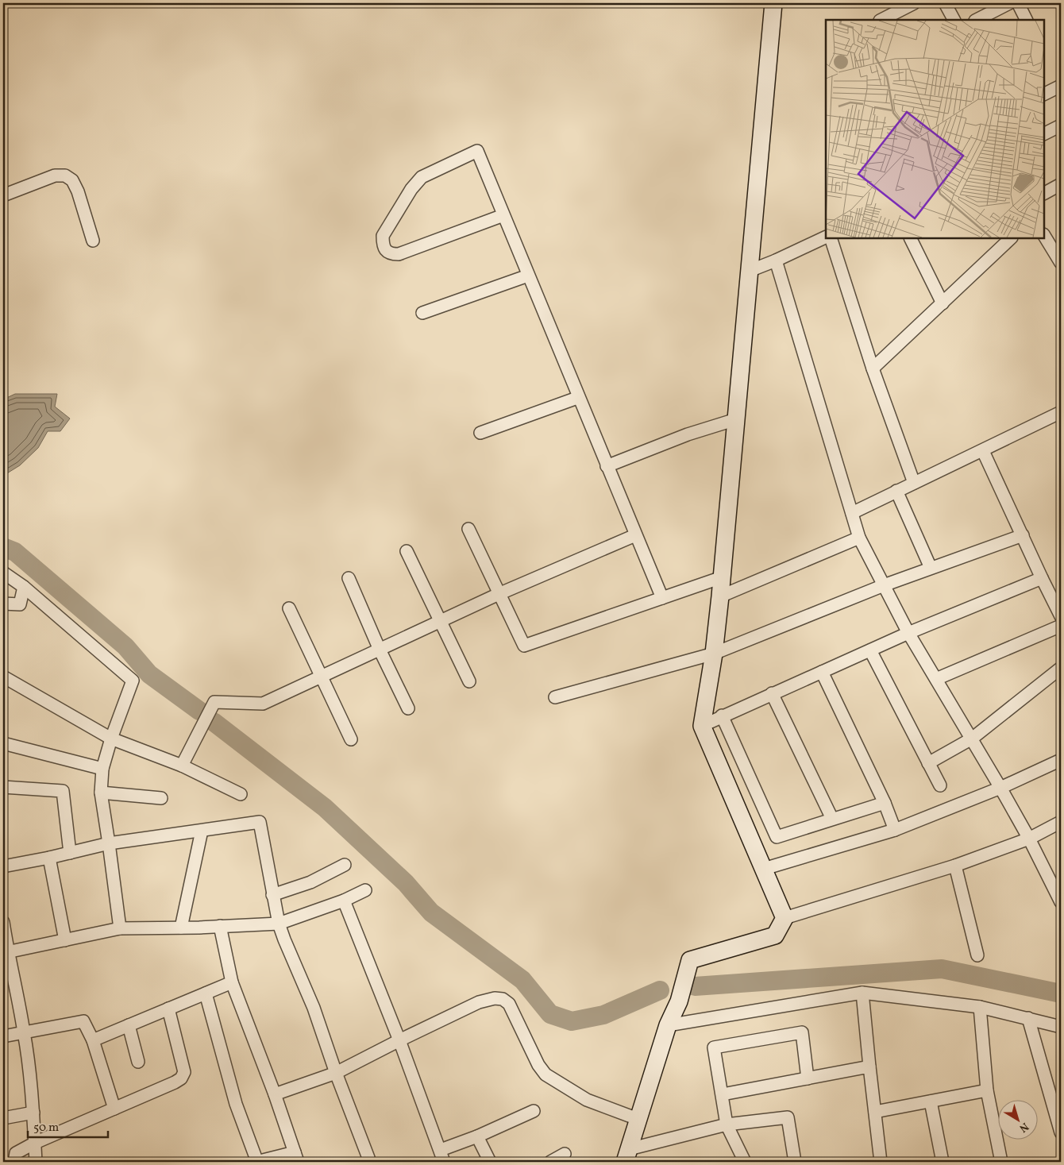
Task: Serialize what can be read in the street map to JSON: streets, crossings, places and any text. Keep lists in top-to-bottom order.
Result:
{
  "scale_bar": "50 m",
  "north": "bottom right"
}
